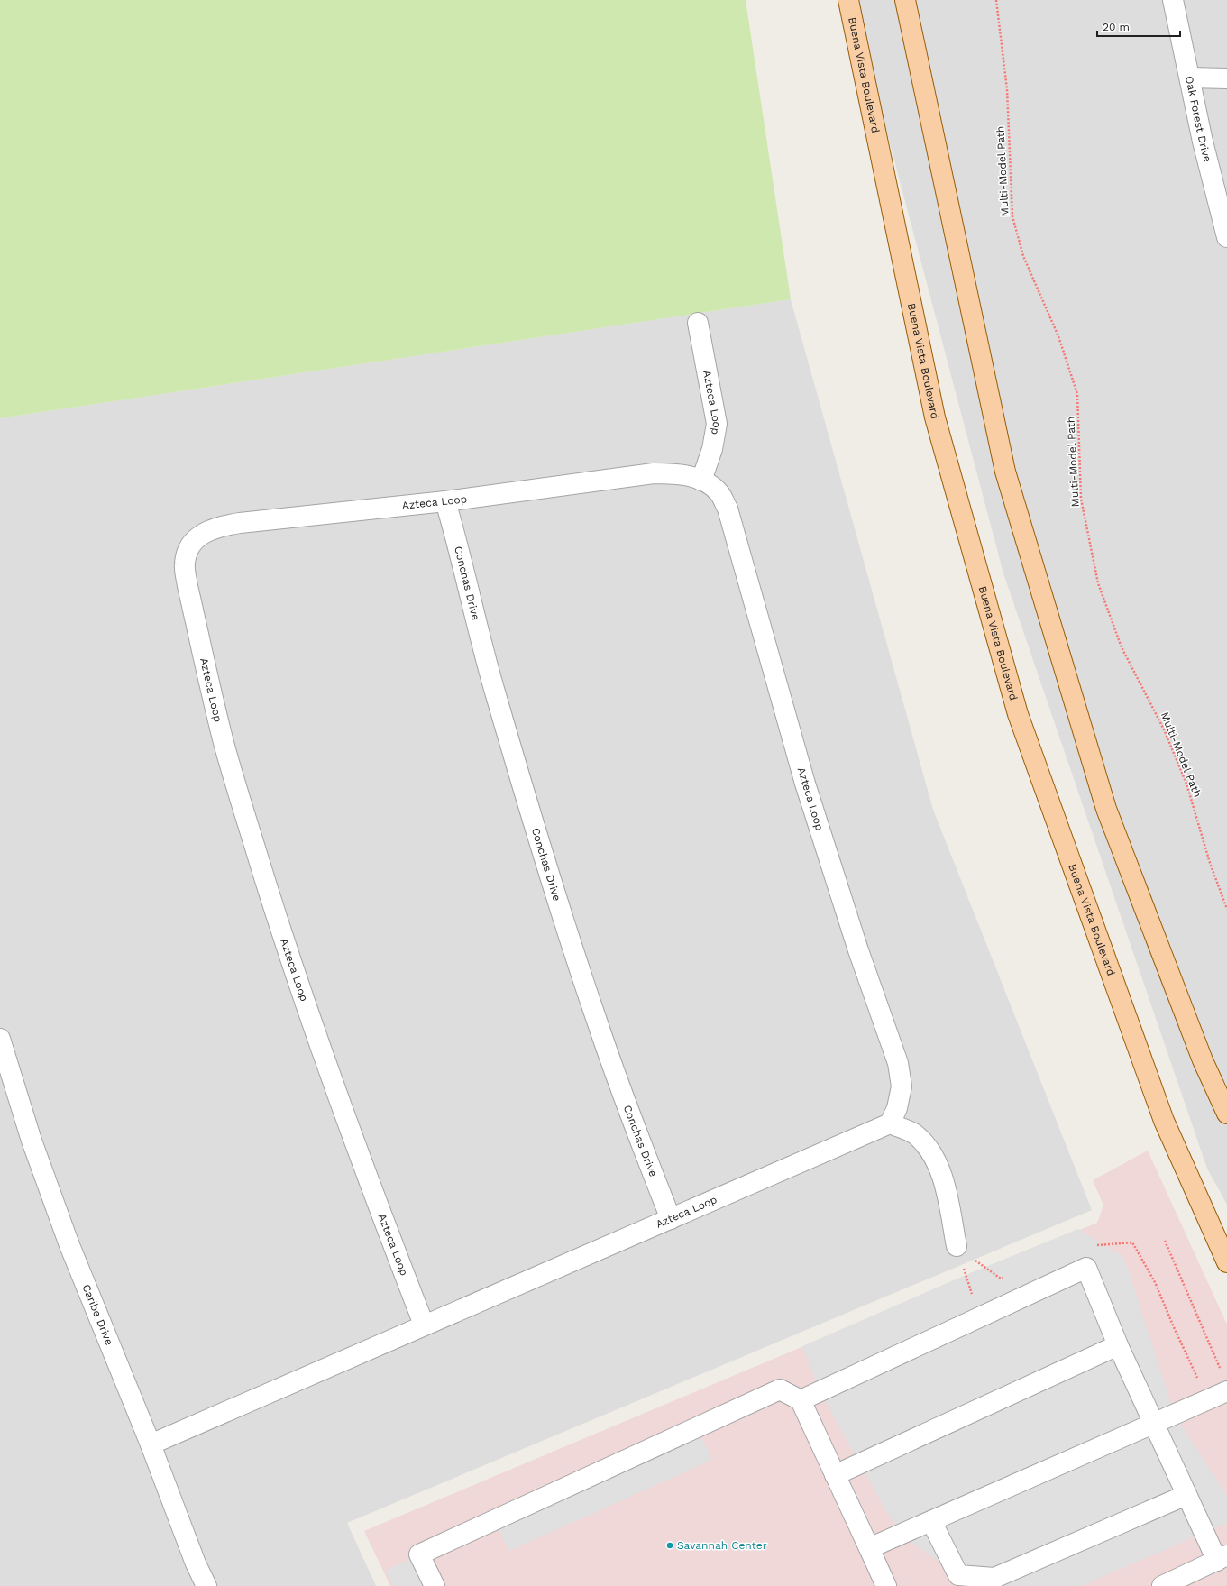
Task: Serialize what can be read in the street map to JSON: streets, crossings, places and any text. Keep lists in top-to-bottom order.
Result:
{
  "streets": {
    "main road": ["Buena Vista Boulevard"],
    "street": [
      "Oak Forest Drive",
      "Azteca Loop",
      "Conchas Drive",
      "Caribe Drive"
    ],
    "path": ["Multi-Model Path"]
  },
  "crossings": [
    ["Azteca Loop", "Conchas Drive"],
    ["Azteca Loop", "Caribe Drive"]
  ],
  "places": ["Savannah Center"],
  "scale_bar": "20 m"
}
